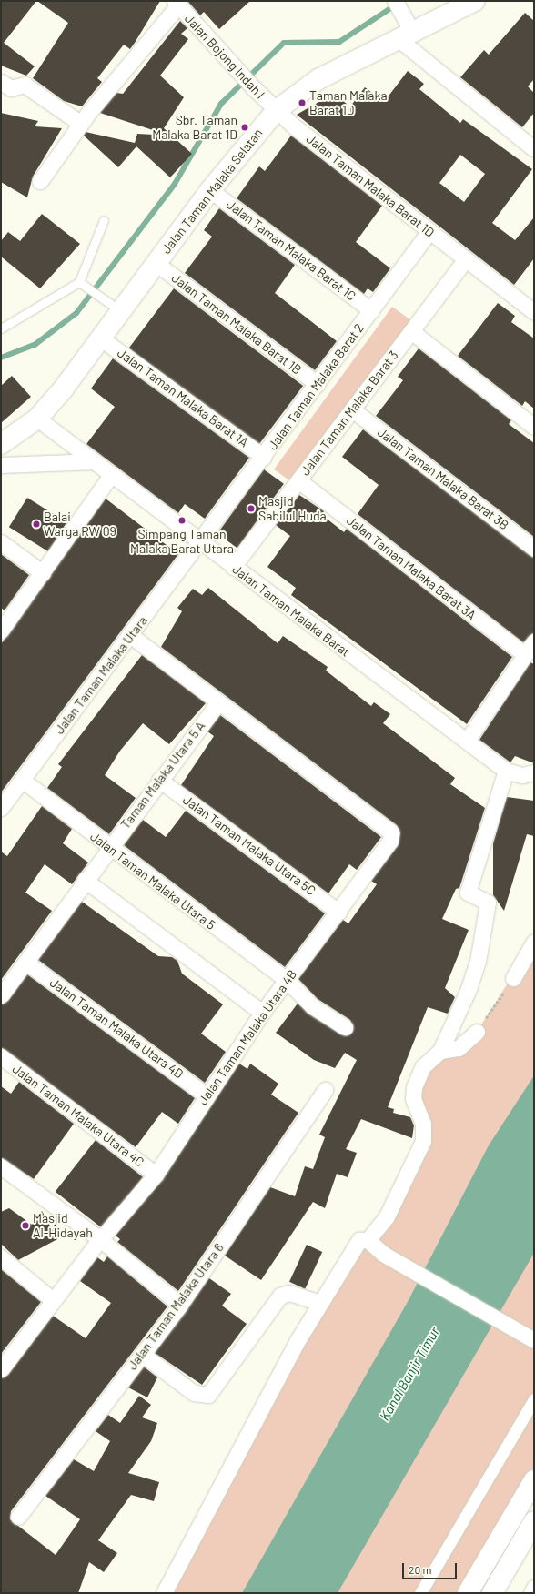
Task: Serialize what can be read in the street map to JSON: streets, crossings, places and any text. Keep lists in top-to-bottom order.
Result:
{
  "streets": {
    "street": [
      "Jalan Bojong Indah I",
      "Jalan Taman Malaka Barat 1D",
      "Jalan Taman Malaka Selatan",
      "Jalan Taman Malaka Barat 1C",
      "Jalan Taman Malaka Barat 1B",
      "Jalan Taman Malaka Barat 2",
      "Jalan Taman Malaka Barat 1A",
      "Jalan Taman Malaka Barat 3",
      "Jalan Taman Malaka Barat 3B",
      "Jalan Taman Malaka Barat 3A",
      "Jalan Taman Malaka Barat",
      "Jalan Taman Malaka Utara",
      "Taman Malaka Utara 5 A",
      "Jalan Taman Malaka Utara 5C",
      "Jalan Taman Malaka Utara 5",
      "Jalan Taman Malaka Utara 4D",
      "Jalan Taman Malaka Utara 4B",
      "Jalan Taman Malaka Utara 4C",
      "Jalan Taman Malaka Utara 6"
    ]
  },
  "crossings": [
    ["Jalan Bojong Indah I", "Jalan Taman Malaka Barat 1D"],
    ["Jalan Bojong Indah I", "Jalan Taman Malaka Selatan"],
    ["Jalan Taman Malaka Barat 1D", "Jalan Taman Malaka Selatan"],
    ["Jalan Taman Malaka Barat 1D", "Jalan Taman Malaka Barat 2"],
    ["Jalan Taman Malaka Barat 1D", "Jalan Taman Malaka Barat 3"],
    ["Jalan Taman Malaka Selatan", "Jalan Taman Malaka Barat 1C"],
    ["Jalan Taman Malaka Selatan", "Jalan Taman Malaka Barat 1B"],
    ["Jalan Taman Malaka Selatan", "Jalan Taman Malaka Barat 1A"],
    ["Jalan Taman Malaka Selatan", "Jalan Taman Malaka Barat"],
    ["Jalan Taman Malaka Barat 1C", "Jalan Taman Malaka Barat 2"],
    ["Jalan Taman Malaka Barat 1B", "Jalan Taman Malaka Barat 2"],
    ["Jalan Taman Malaka Barat 2", "Jalan Taman Malaka Barat 1A"],
    ["Jalan Taman Malaka Barat 2", "Jalan Taman Malaka Barat"],
    ["Jalan Taman Malaka Barat 2", "Jalan Taman Malaka Utara"],
    ["Jalan Taman Malaka Barat 3", "Jalan Taman Malaka Barat 3B"],
    ["Jalan Taman Malaka Barat 3", "Jalan Taman Malaka Barat 3A"],
    ["Jalan Taman Malaka Barat 3", "Jalan Taman Malaka Barat"],
    ["Jalan Taman Malaka Barat", "Jalan Taman Malaka Utara"],
    ["Jalan Taman Malaka Utara", "Jalan Taman Malaka Utara 5"],
    ["Taman Malaka Utara 5 A", "Jalan Taman Malaka Utara 5C"],
    ["Taman Malaka Utara 5 A", "Jalan Taman Malaka Utara 5"],
    ["Taman Malaka Utara 5 A", "Jalan Taman Malaka Utara 4D"],
    ["Taman Malaka Utara 5 A", "Jalan Taman Malaka Utara 4B"],
    ["Jalan Taman Malaka Utara 5C", "Jalan Taman Malaka Utara 4B"],
    ["Jalan Taman Malaka Utara 5", "Jalan Taman Malaka Utara 4B"],
    ["Jalan Taman Malaka Utara 4D", "Jalan Taman Malaka Utara 4B"],
    ["Jalan Taman Malaka Utara 4B", "Jalan Taman Malaka Utara 4C"]
  ],
  "water": ["Kanal Banjir Timur"],
  "places": [
    "Taman Malaka Barat 1D",
    "Sbr. Taman Malaka Barat 1D",
    "Masjid Sabilul Huda",
    "Simpang Taman Malaka Barat Utara",
    "Balai Warga RW 09",
    "Masjid Al-Hidayah"
  ],
  "scale_bar": "20 m"
}
